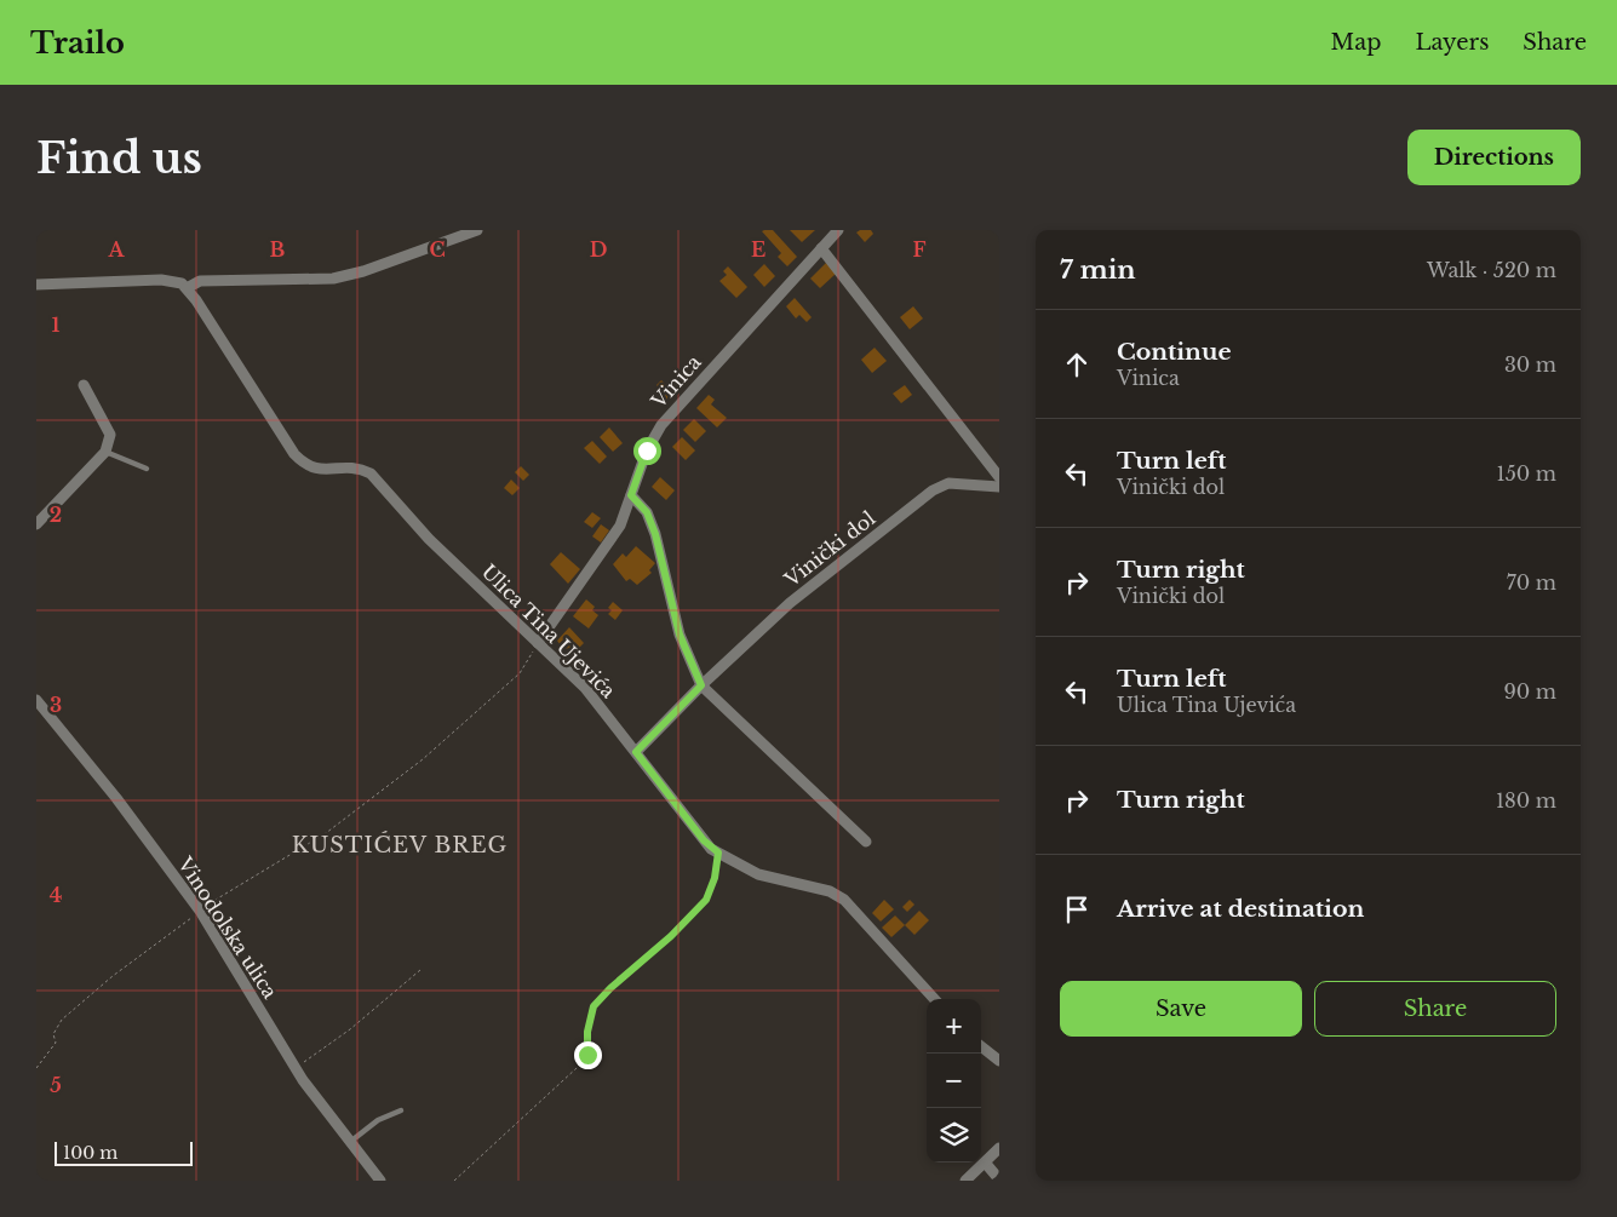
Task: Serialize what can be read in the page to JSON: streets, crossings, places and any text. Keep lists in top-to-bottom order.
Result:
{
  "streets": {
    "street": [
      "Vinica",
      "Vinički dol",
      "Ulica Tina Ujevića",
      "Vinodolska ulica"
    ]
  },
  "crossings": [
    ["Vinica", "Ulica Tina Ujevića"],
    ["Vinički dol", "Ulica Tina Ujevića"]
  ],
  "districts": ["KUSTIĆEV BREG"],
  "scale_bar": "100 m",
  "page": {
    "header": "Trailo",
    "nav": ["Map", "Layers", "Share"],
    "buttons": [
      "Directions",
      ["Save", "Share"]
    ],
    "title": "Find us",
    "heading": ["7 min", "Walk · 520 m"],
    "list": [
      ["Continue", "Vinica", "30 m"],
      ["Turn left", "Vinički dol", "150 m"],
      ["Turn right", "Vinički dol", "70 m"],
      ["Turn left", "Ulica Tina Ujevića", "90 m"],
      ["Turn right", "180 m"],
      "Arrive at destination"
    ],
    "map_buttons": ["+", "−"],
    "scale": "100 m"
  },
  "grid": {
    "columns": [
      "A",
      "B",
      "C",
      "D",
      "E",
      "F"
    ],
    "rows": [
      "1",
      "2",
      "3",
      "4",
      "5"
    ]
  }
}
